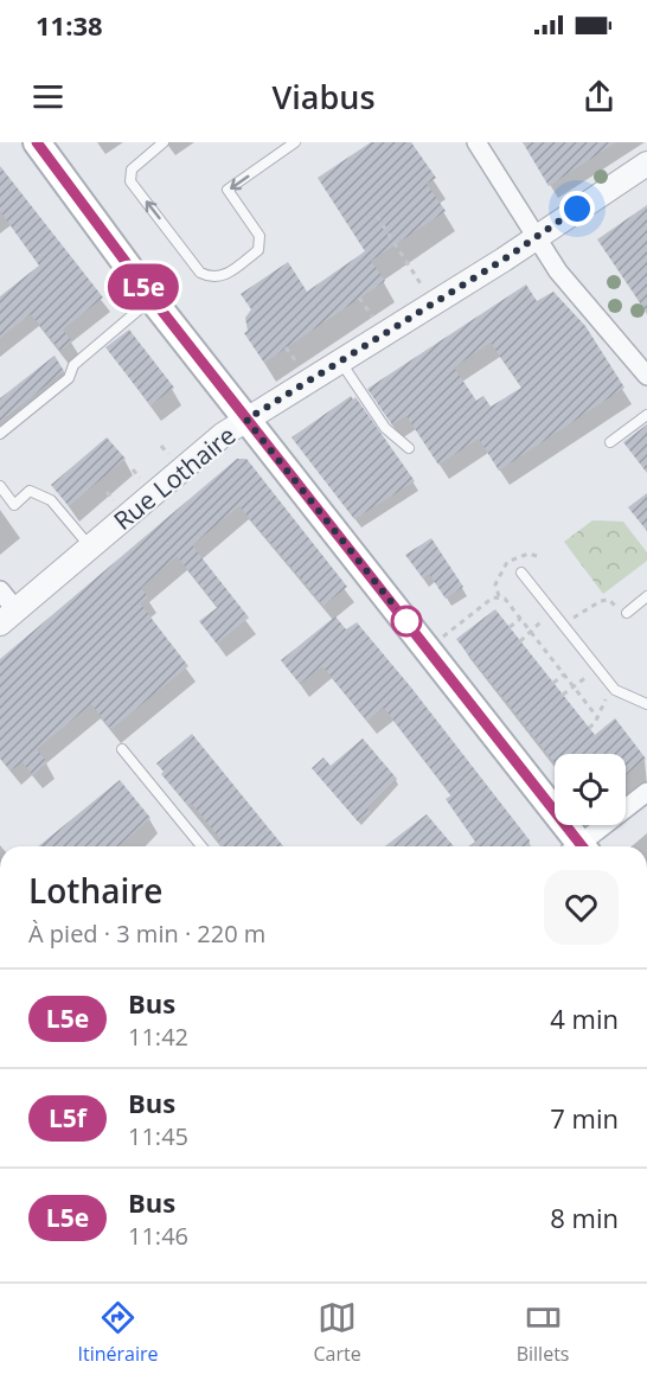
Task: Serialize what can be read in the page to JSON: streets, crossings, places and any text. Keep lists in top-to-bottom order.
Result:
{
  "streets": {
    "street": ["Rue Lothaire"]
  },
  "lines": ["bus line L5e"],
  "page": {
    "status": "11:38",
    "header": "Viabus",
    "on_map": "L5e",
    "heading": ["Lothaire", "À pied · 3 min · 220 m"],
    "list": [
      {
        "mark": "L5e",
        "name": "Bus",
        "note": "11:42",
        "value": "4 min"
      },
      {
        "mark": "L5f",
        "name": "Bus",
        "note": "11:45",
        "value": "7 min"
      },
      {
        "mark": "L5e",
        "name": "Bus",
        "note": "11:46",
        "value": "8 min"
      }
    ],
    "tabs": ["Itinéraire", "Carte", "Billets"]
  }
}
